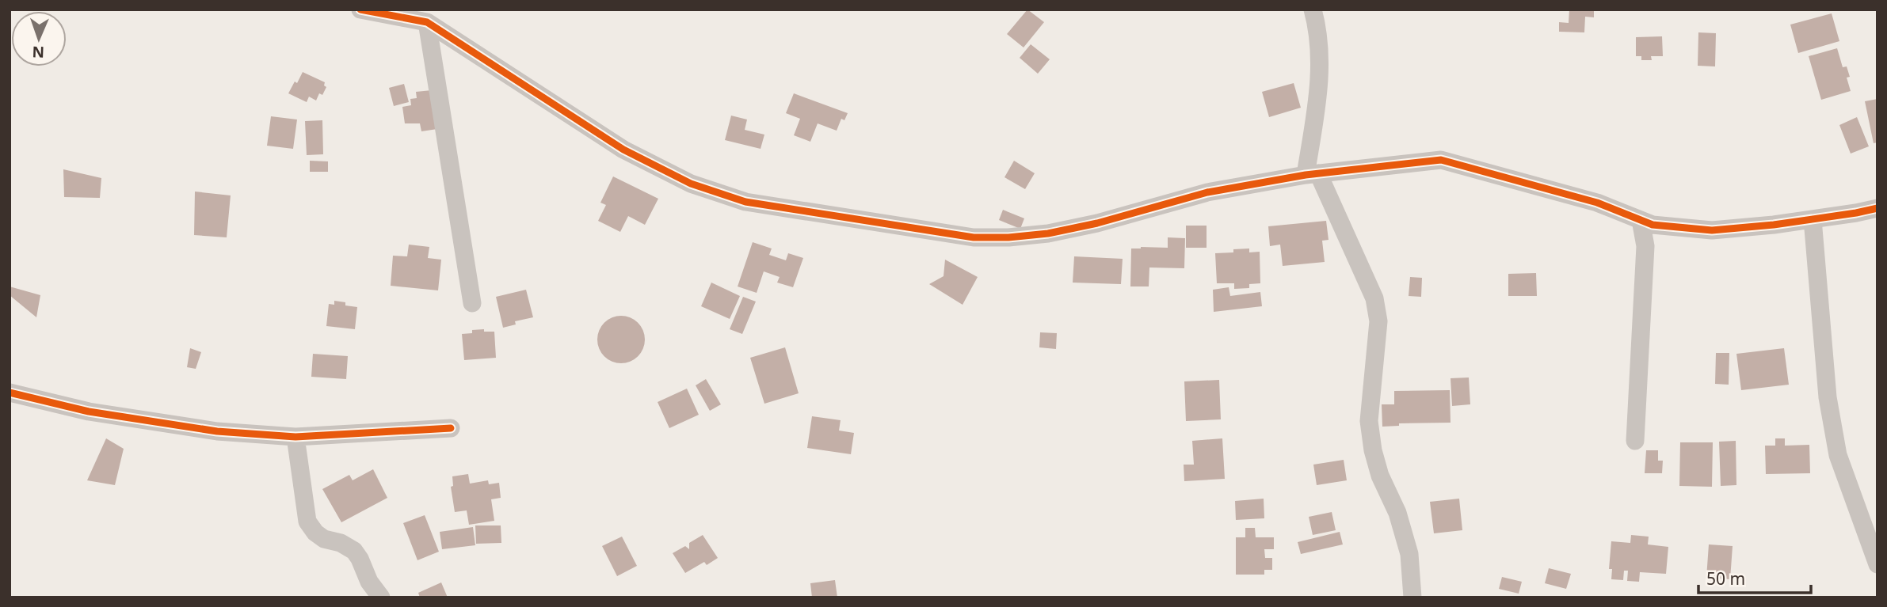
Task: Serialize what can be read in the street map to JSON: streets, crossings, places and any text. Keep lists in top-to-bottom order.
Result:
{
  "scale_bar": "50 m",
  "north": "bottom"
}
